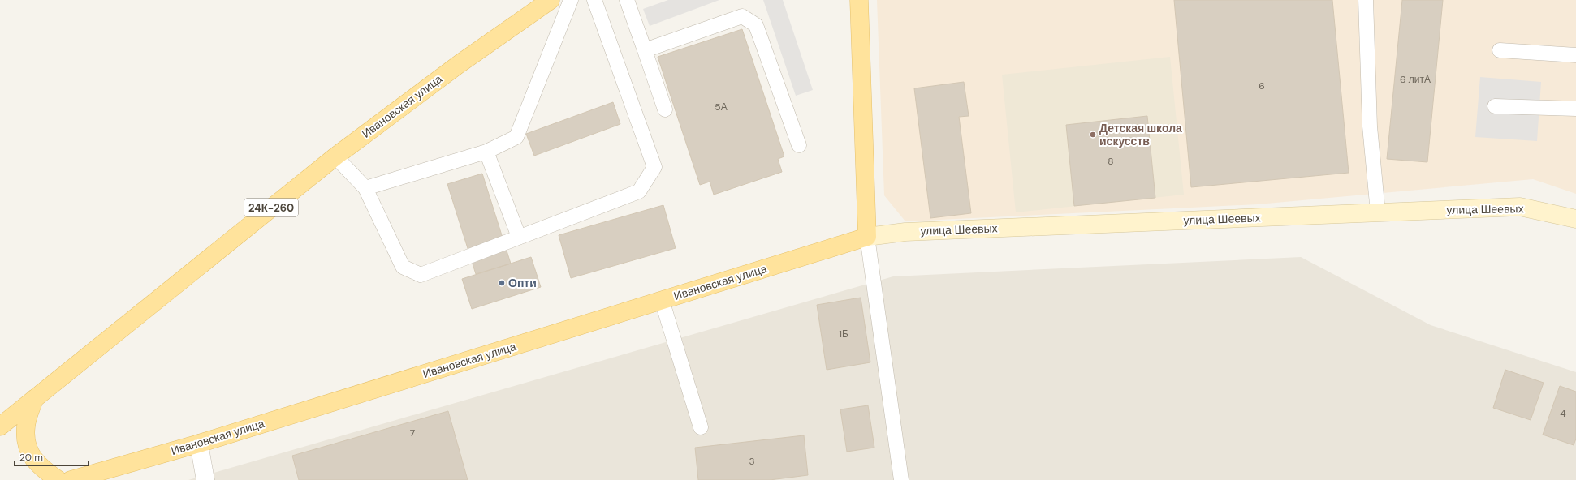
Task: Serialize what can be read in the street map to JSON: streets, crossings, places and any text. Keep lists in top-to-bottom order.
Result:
{
  "streets": {
    "main road": ["Ивановская улица", "24К-260", "улица Шеевых"]
  },
  "crossings": [
    ["Ивановская улица", "улица Шеевых"]
  ],
  "places": ["Детская школа искусств", "Опти"],
  "house_numbers": [
    "6 литА",
    "6",
    "5А",
    "8",
    "1Б",
    "4",
    "7",
    "3"
  ],
  "scale_bar": "20 m"
}
